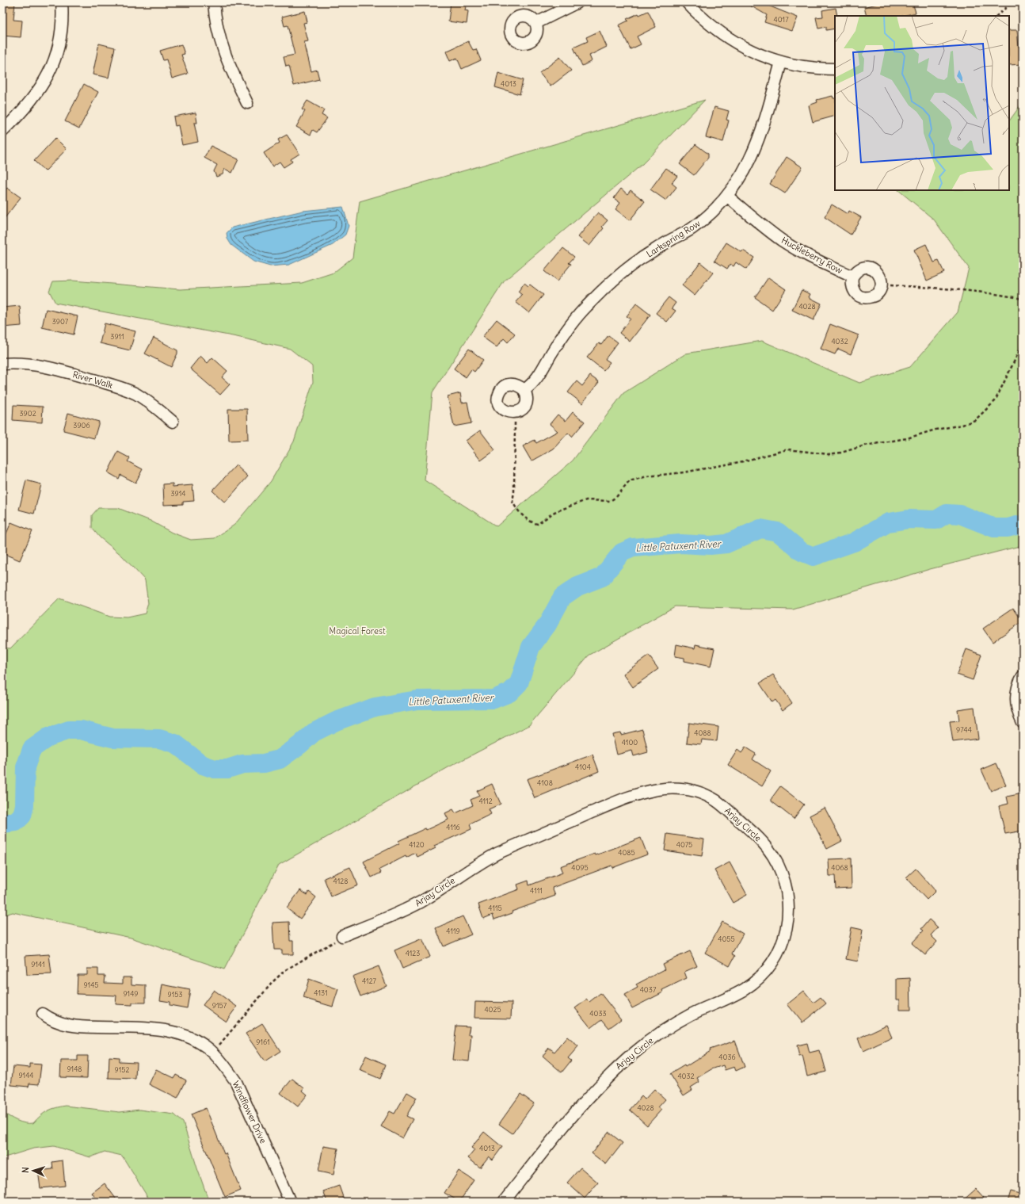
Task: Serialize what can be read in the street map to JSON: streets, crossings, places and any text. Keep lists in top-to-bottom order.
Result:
{
  "streets": {
    "street": [
      "Larkspring Row",
      "Huckleberry Row",
      "River Walk",
      "Arjay Circle",
      "Windflower Drive"
    ]
  },
  "crossings": [
    ["Larkspring Row", "Huckleberry Row"]
  ],
  "water": ["Little Patuxent River"],
  "parks": ["Magical Forest"],
  "house_numbers": [
    "4017",
    "4013",
    "4028",
    "3907",
    "3911",
    "4032",
    "3902",
    "3906",
    "3914",
    "9744",
    "4088",
    "4100",
    "4104",
    "4108",
    "4112",
    "4116",
    "4120",
    "4075",
    "4085",
    "4095",
    "4068",
    "4128",
    "4111",
    "4115",
    "4119",
    "4055",
    "4123",
    "9141",
    "4127",
    "9145",
    "4037",
    "4131",
    "9149",
    "9153",
    "9157",
    "4025",
    "4033",
    "9161",
    "4036",
    "9148",
    "9152",
    "9144",
    "4032",
    "4028",
    "4013"
  ],
  "north": "left"
}
